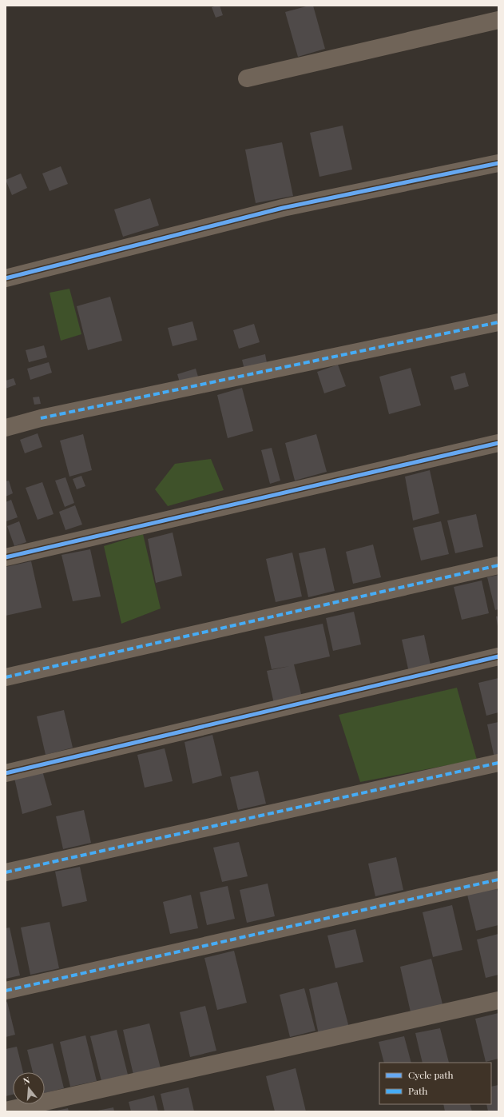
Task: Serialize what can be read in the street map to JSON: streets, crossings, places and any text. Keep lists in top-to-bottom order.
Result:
{
  "legend": ["Cycle path", "Path"],
  "north": "top"
}
